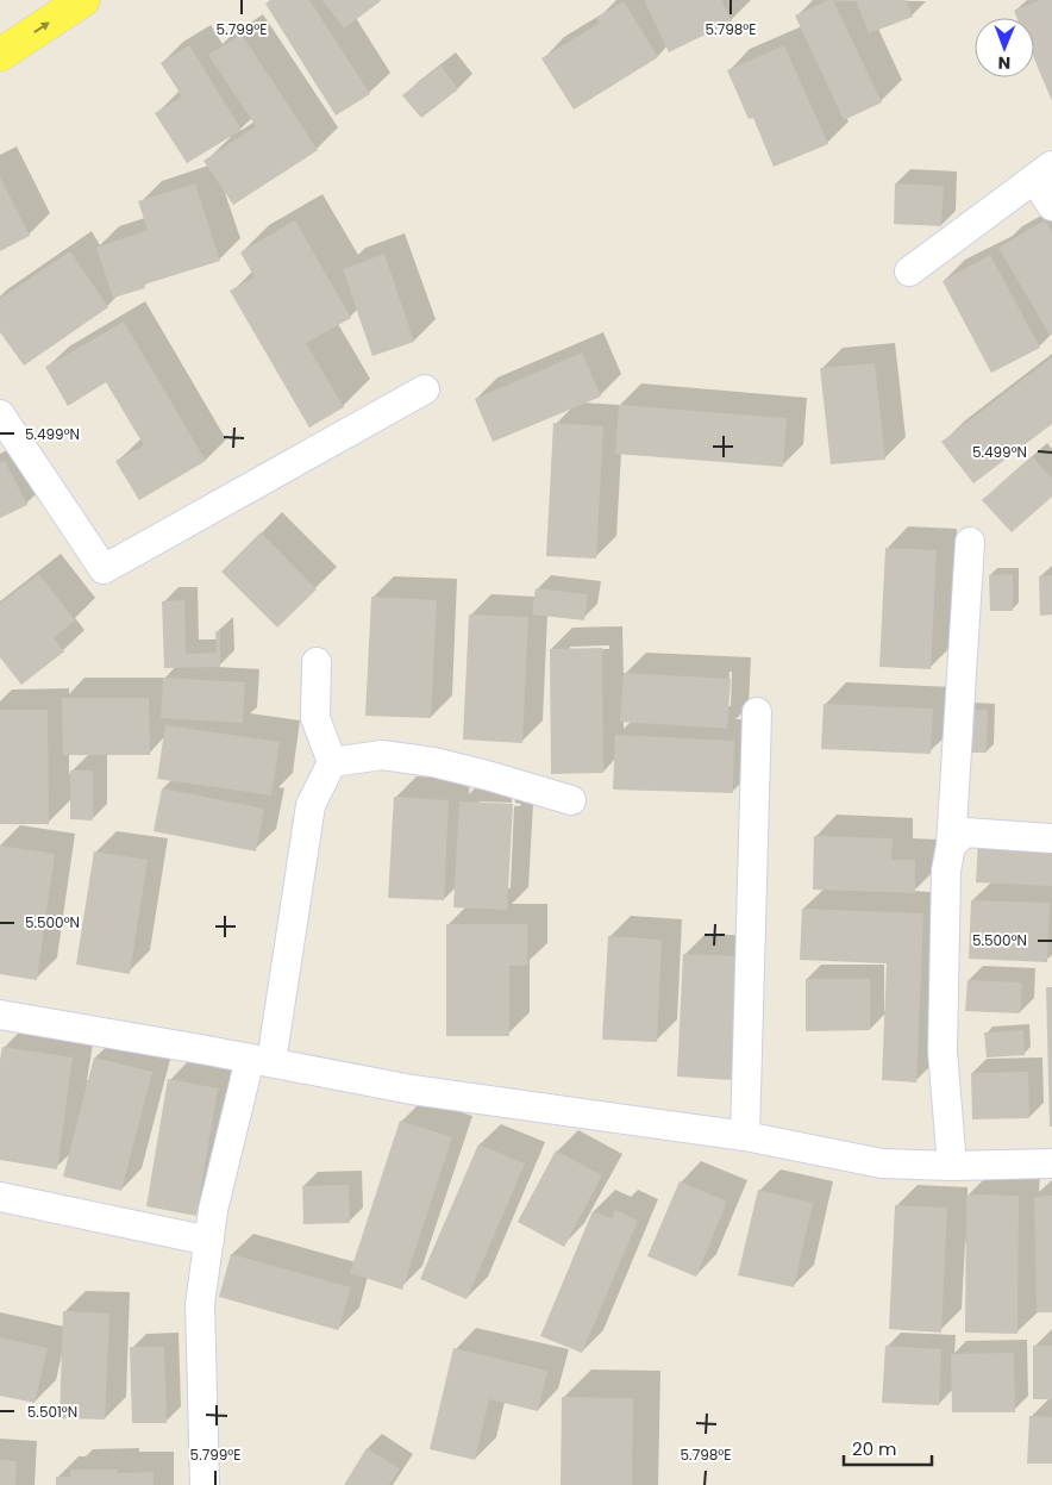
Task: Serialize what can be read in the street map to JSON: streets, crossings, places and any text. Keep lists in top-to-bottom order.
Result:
{
  "scale_bar": "20 m",
  "north": "bottom",
  "coordinates": [
    "5.799°E",
    "5.798°E",
    "5.499°N",
    "5.500°N",
    "5.501°N"
  ]
}
